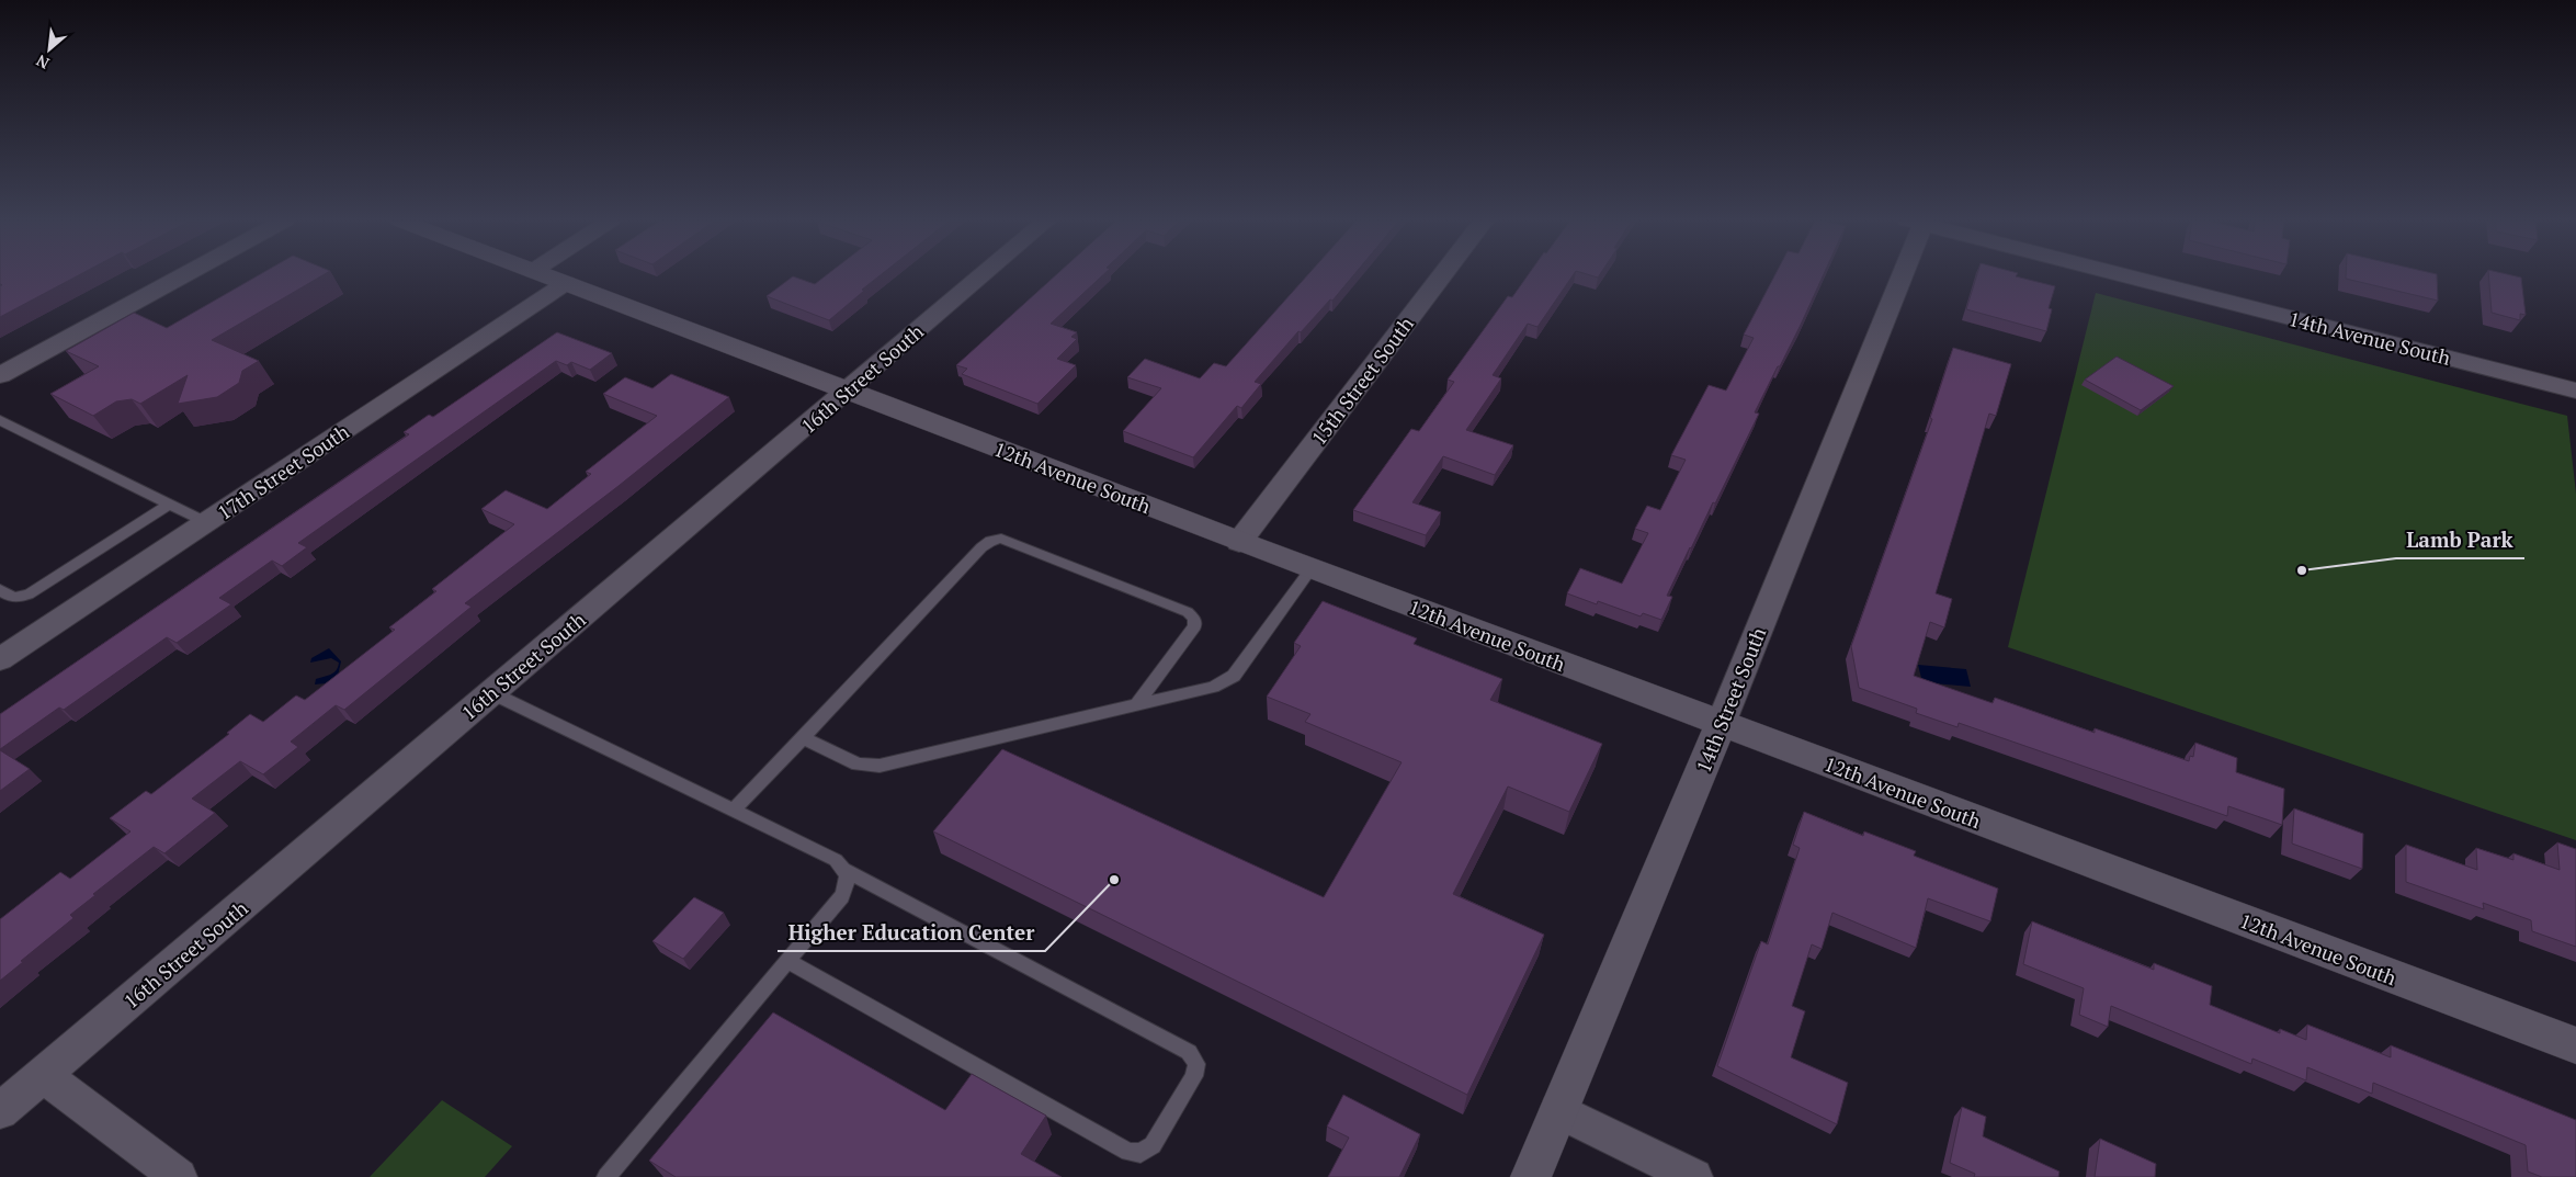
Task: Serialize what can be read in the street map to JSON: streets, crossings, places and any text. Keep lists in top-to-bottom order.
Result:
{
  "streets": {
    "street": [
      "14th Avenue South",
      "16th Street South",
      "15th Street South",
      "17th Street South",
      "12th Avenue South",
      "14th Street South"
    ]
  },
  "crossings": [
    ["16th Street South", "12th Avenue South"],
    ["15th Street South", "12th Avenue South"],
    ["17th Street South", "12th Avenue South"],
    ["12th Avenue South", "14th Street South"]
  ],
  "places": ["Lamb Park", "Higher Education Center"],
  "north": "bottom left"
}
